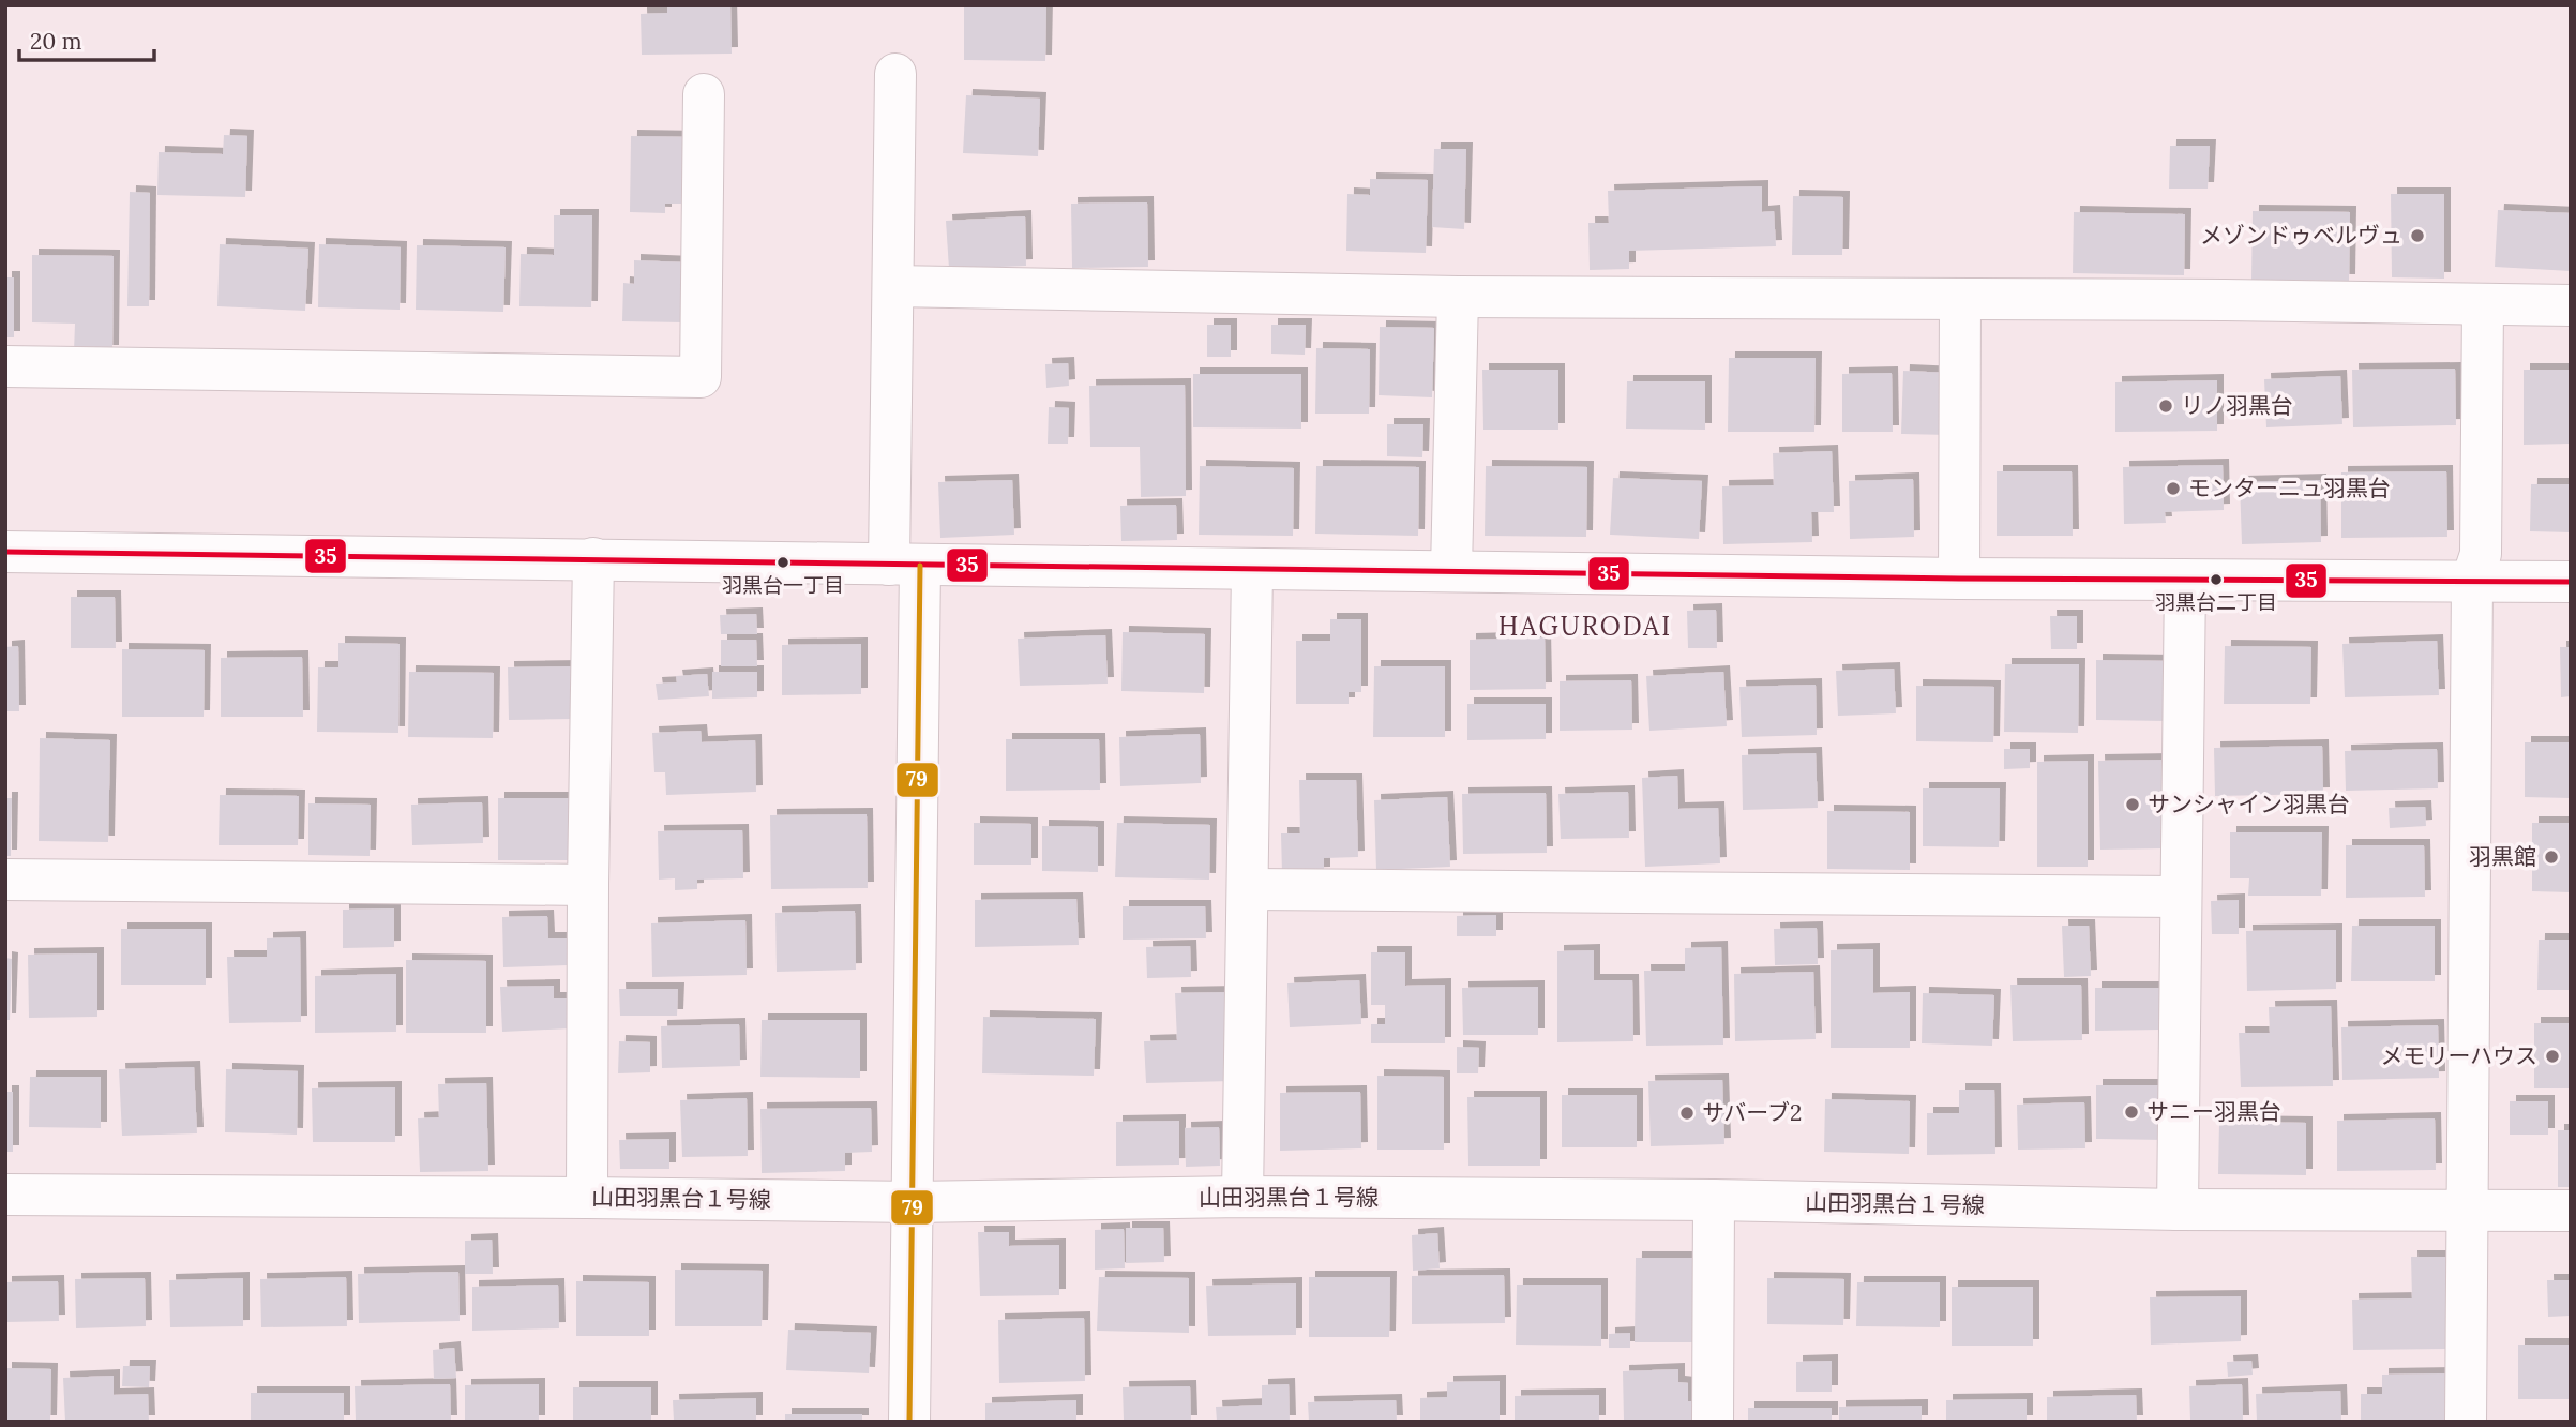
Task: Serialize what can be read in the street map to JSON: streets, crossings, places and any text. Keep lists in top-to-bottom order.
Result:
{
  "streets": {
    "street": ["山田羽黒台１号線"]
  },
  "districts": ["HAGURODAI"],
  "places": [
    "メゾンドゥベルヴュ",
    "リノ羽黒台",
    "モンターニュ羽黒台",
    "羽黒台一丁目",
    "羽黒台二丁目",
    "サンシャイン羽黒台",
    "羽黒館",
    "メモリーハウス",
    "サニー羽黒台",
    "サバーブ2"
  ],
  "lines": ["transit line 35", "transit line 79"],
  "scale_bar": "20 m"
}
